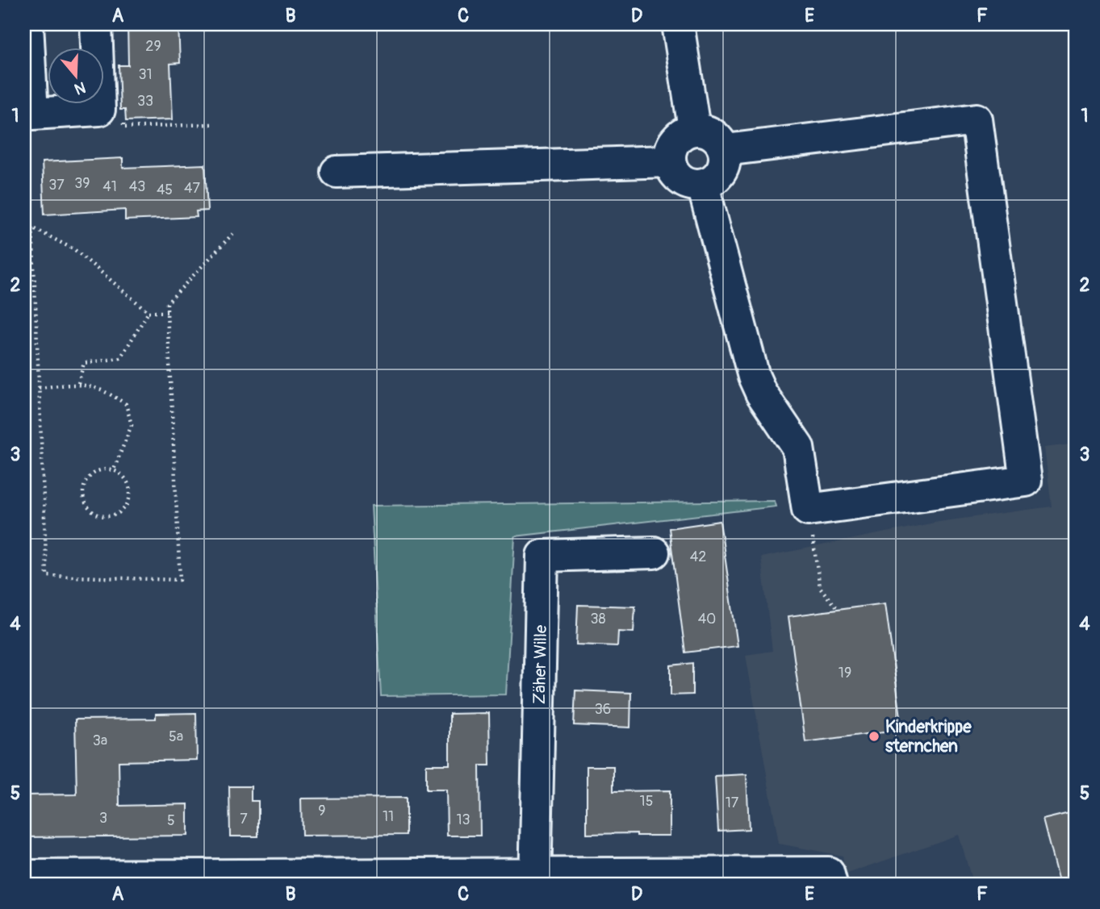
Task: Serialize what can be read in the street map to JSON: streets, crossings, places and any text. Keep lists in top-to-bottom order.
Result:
{
  "streets": {
    "street": ["Zäher Wille"]
  },
  "places": ["Kinderkrippe sternchen"],
  "house_numbers": [
    "29",
    "31",
    "33",
    "39",
    "37",
    "41",
    "43",
    "47",
    "45",
    "42",
    "38",
    "40",
    "19",
    "36",
    "5a",
    "3a",
    "15",
    "17",
    "9",
    "11",
    "3",
    "7",
    "13",
    "5"
  ],
  "north": "bottom",
  "grid": {
    "columns": [
      "A",
      "B",
      "C",
      "D",
      "E",
      "F"
    ],
    "rows": [
      "1",
      "2",
      "3",
      "4",
      "5"
    ]
  }
}
